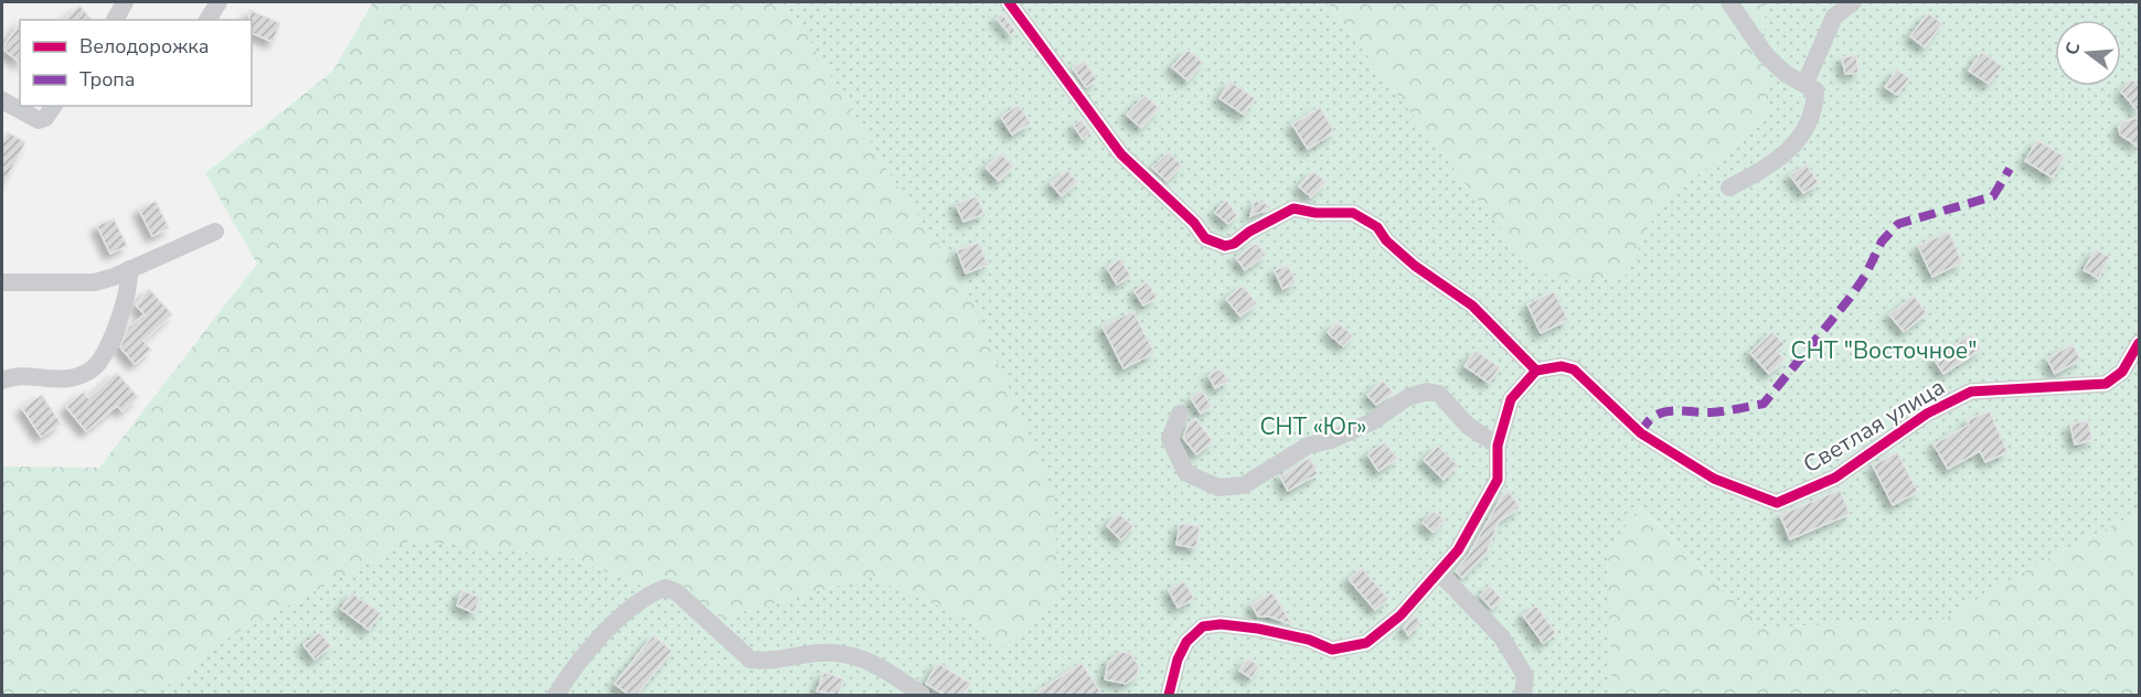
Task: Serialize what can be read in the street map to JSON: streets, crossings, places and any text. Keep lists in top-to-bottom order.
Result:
{
  "streets": {
    "street": ["Светлая улица"]
  },
  "parks": ["СНТ \"Восточное\"", "СНТ «Юг»"],
  "legend": ["Велодорожка", "Тропа"],
  "north": "left"
}
